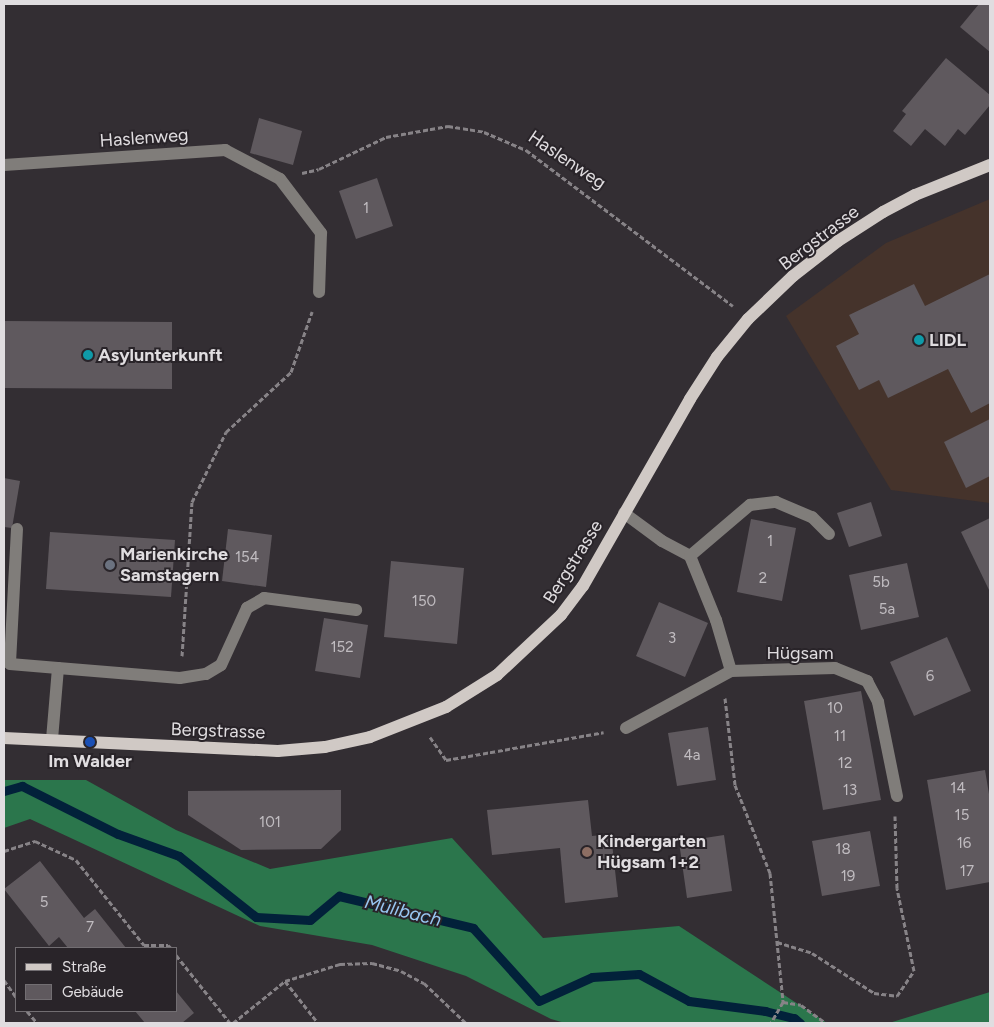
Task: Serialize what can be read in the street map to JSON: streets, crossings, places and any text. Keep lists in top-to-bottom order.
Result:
{
  "streets": {
    "main road": ["Bergstrasse"],
    "lane": ["Haslenweg", "Hügsam"]
  },
  "crossings": [
    ["Haslenweg", "Bergstrasse"]
  ],
  "water": ["Mülibach"],
  "places": [
    "LIDL",
    "Asylunterkunft",
    "Marienkirche Samstagern",
    "Im Walder",
    "Kindergarten Hügsam 1+2"
  ],
  "house_numbers": [
    "1",
    "1",
    "154",
    "2",
    "5b",
    "150",
    "5a",
    "3",
    "152",
    "6",
    "10",
    "11",
    "4a",
    "12",
    "14",
    "13",
    "15",
    "101",
    "16",
    "18",
    "17",
    "19",
    "5",
    "7"
  ],
  "legend": ["Straße", "Gebäude"]
}
